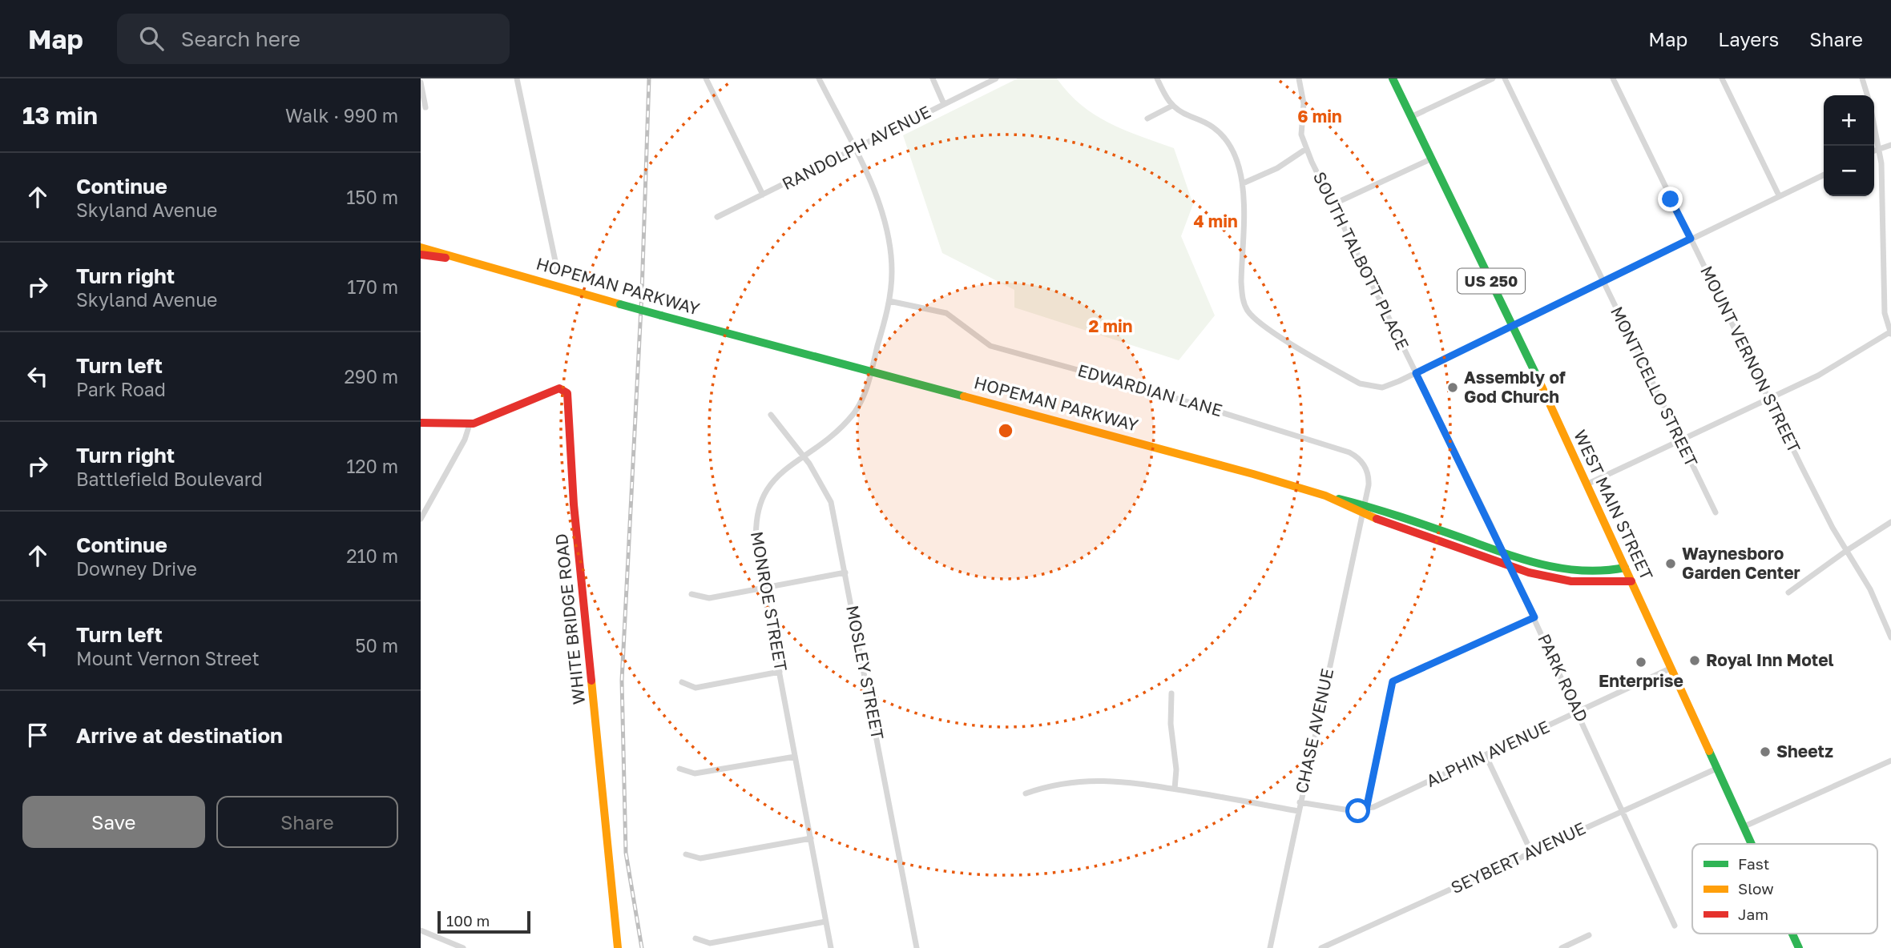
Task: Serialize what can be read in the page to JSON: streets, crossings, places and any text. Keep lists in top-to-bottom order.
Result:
{
  "streets": {
    "main road": [
      "US 250",
      "HOPEMAN PARKWAY",
      "WEST MAIN STREET",
      "WHITE BRIDGE ROAD"
    ],
    "street": [
      "RANDOLPH AVENUE",
      "SOUTH TALBOTT PLACE",
      "MOUNT VERNON STREET",
      "MONTICELLO STREET",
      "EDWARDIAN LANE",
      "MONROE STREET",
      "MOSLEY STREET",
      "PARK ROAD",
      "CHASE AVENUE",
      "ALPHIN AVENUE",
      "SEYBERT AVENUE"
    ]
  },
  "crossings": [
    ["RANDOLPH AVENUE", "MONROE STREET"],
    ["SOUTH TALBOTT PLACE", "PARK ROAD"],
    ["HOPEMAN PARKWAY", "EDWARDIAN LANE"],
    ["HOPEMAN PARKWAY", "WEST MAIN STREET"],
    ["HOPEMAN PARKWAY", "MONROE STREET"],
    ["HOPEMAN PARKWAY", "PARK ROAD"],
    ["HOPEMAN PARKWAY", "CHASE AVENUE"],
    ["EDWARDIAN LANE", "MONROE STREET"],
    ["EDWARDIAN LANE", "CHASE AVENUE"],
    ["WEST MAIN STREET", "ALPHIN AVENUE"],
    ["WEST MAIN STREET", "SEYBERT AVENUE"],
    ["MONROE STREET", "MOSLEY STREET"],
    ["PARK ROAD", "ALPHIN AVENUE"],
    ["PARK ROAD", "SEYBERT AVENUE"],
    ["CHASE AVENUE", "ALPHIN AVENUE"]
  ],
  "places": [
    "Assembly of God Church",
    "Waynesboro Garden Center",
    "Royal Inn Motel",
    "Enterprise",
    "Sheetz"
  ],
  "legend": ["Fast", "Slow", "Jam"],
  "scale_bar": "100 m",
  "page": {
    "header": "Map",
    "search": "Search here",
    "nav": ["Map", "Layers", "Share"],
    "heading": ["13 min", "Walk · 990 m"],
    "map_buttons": ["+", "−"],
    "list": [
      ["Continue", "Skyland Avenue", "150 m"],
      ["Turn right", "Skyland Avenue", "170 m"],
      ["Turn left", "Park Road", "290 m"],
      ["Turn right", "Battlefield Boulevard", "120 m"],
      ["Continue", "Downey Drive", "210 m"],
      ["Turn left", "Mount Vernon Street", "50 m"],
      "Arrive at destination"
    ],
    "buttons": ["Save", "Share"],
    "scale": "100 m"
  },
  "rings": ["6 min", "4 min", "2 min"]
}
